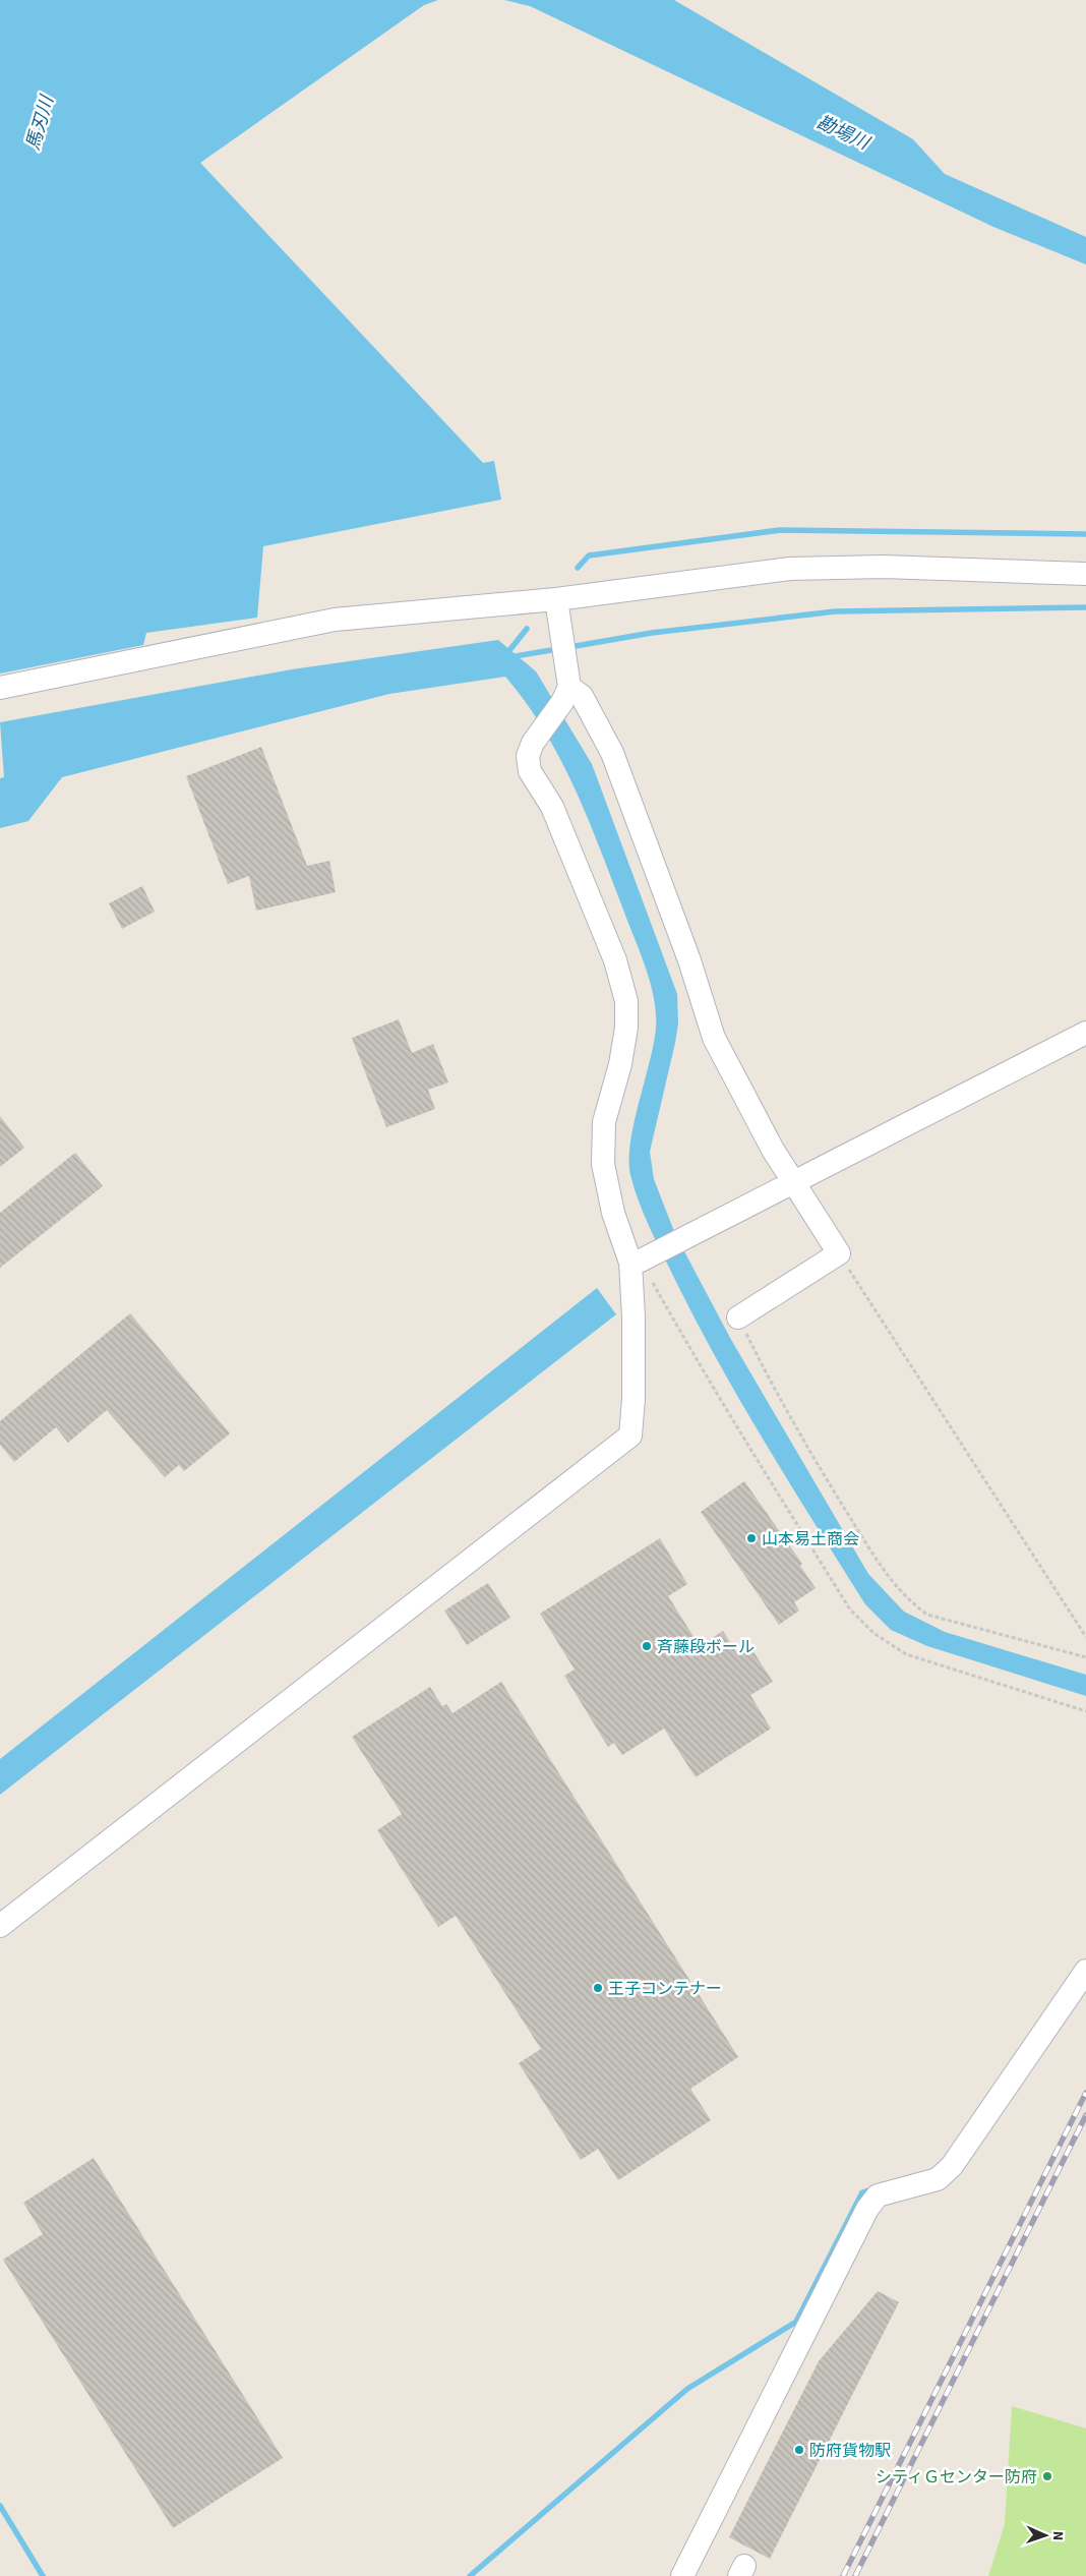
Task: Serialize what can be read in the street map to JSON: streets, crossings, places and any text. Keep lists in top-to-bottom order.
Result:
{
  "water": ["馬刃川", "勘場川"],
  "places": [
    "山本易土商会",
    "斉藤段ボール",
    "王子コンテナー",
    "防府貨物駅",
    "シティＧセンター防府"
  ],
  "north": "right"
}
